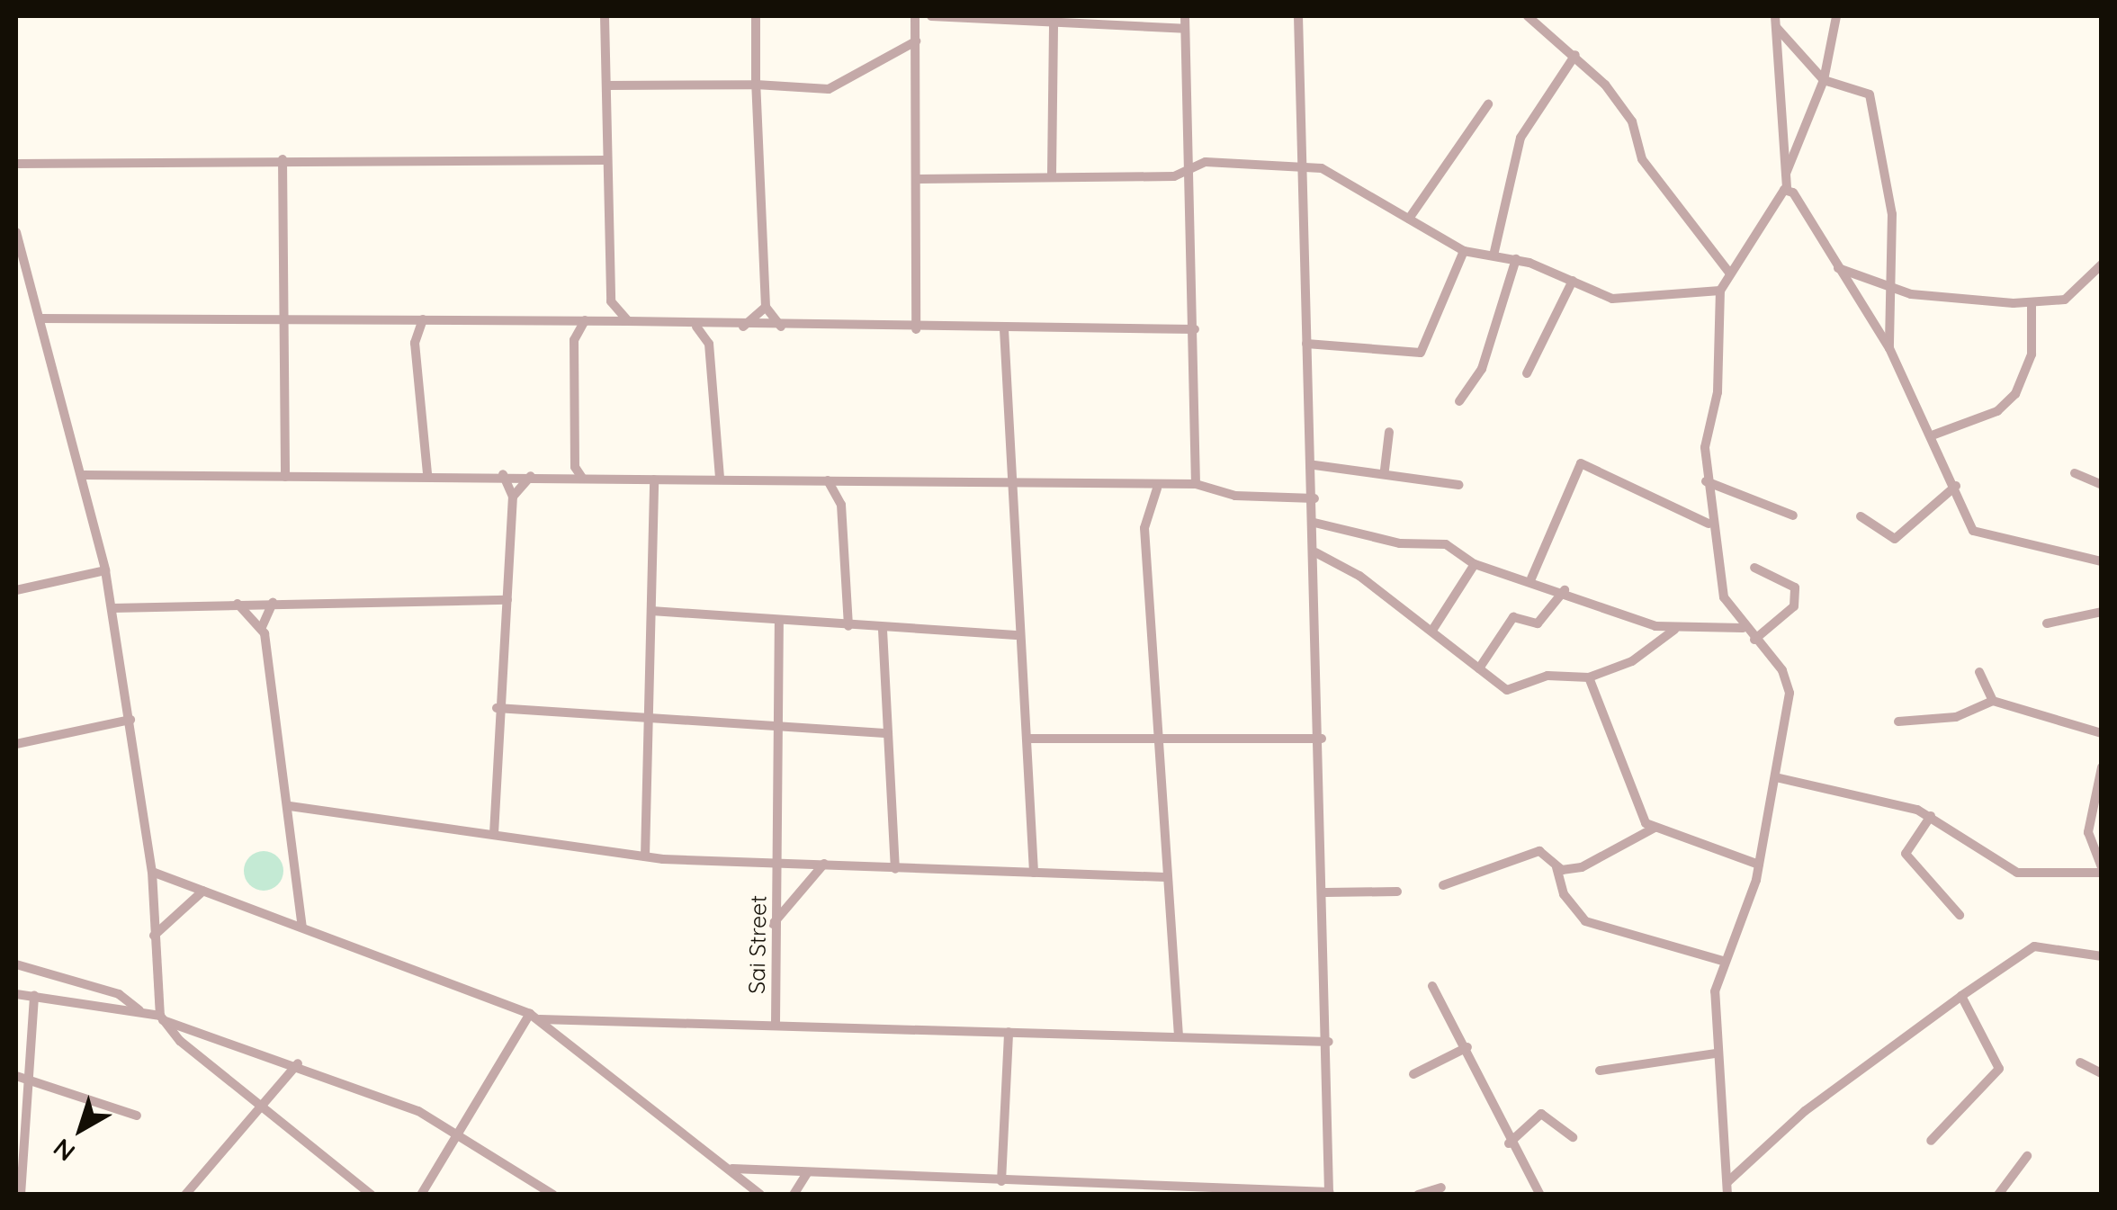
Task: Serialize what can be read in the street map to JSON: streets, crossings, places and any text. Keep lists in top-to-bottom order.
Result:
{
  "streets": {
    "street": ["Sai Street"]
  },
  "north": "bottom left"
}
